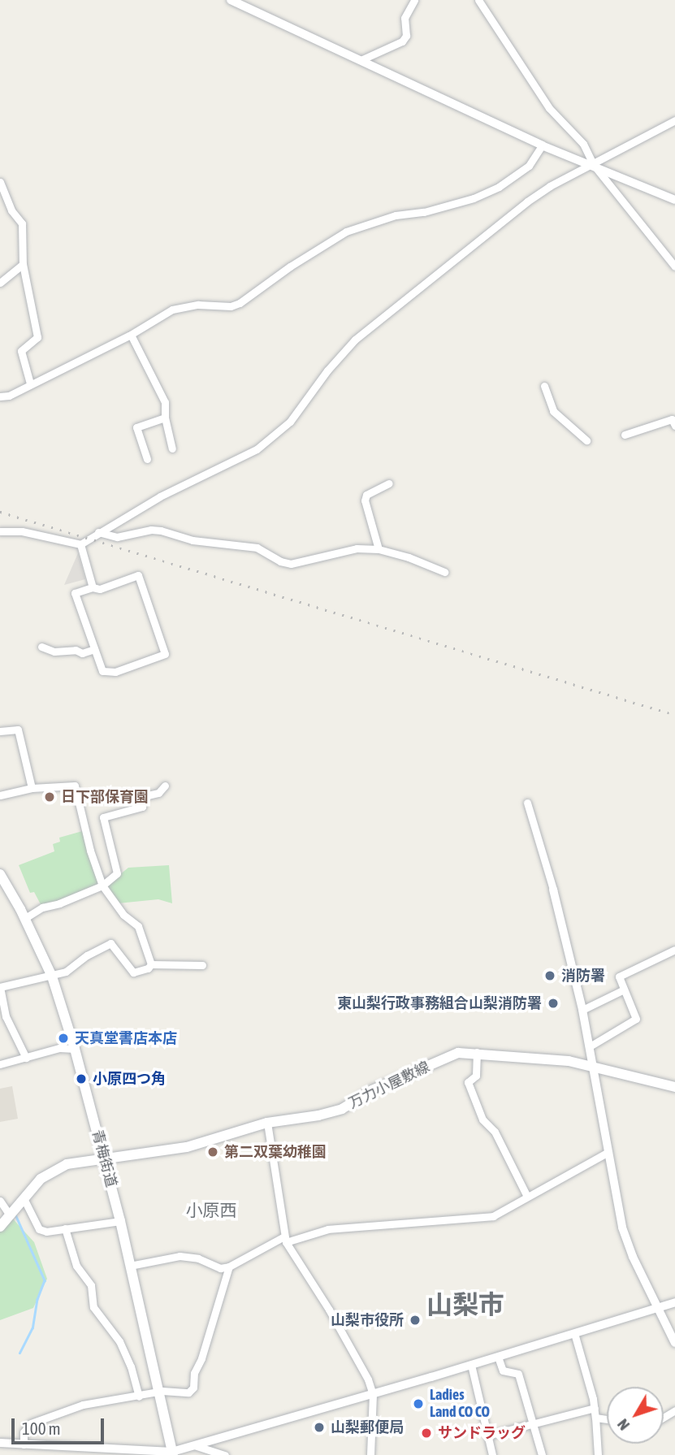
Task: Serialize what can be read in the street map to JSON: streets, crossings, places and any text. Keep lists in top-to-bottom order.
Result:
{
  "streets": {
    "main road": ["万力小屋敷線", "青梅街道"]
  },
  "crossings": [
    ["万力小屋敷線", "青梅街道"]
  ],
  "districts": ["小原西", "山梨市"],
  "places": [
    "日下部保育園",
    "消防署",
    "東山梨行政事務組合山梨消防署",
    "天真堂書店本店",
    "小原四つ角",
    "第二双葉幼稚園",
    "山梨市役所",
    "Ladies Land CO CO",
    "山梨郵便局",
    "サンドラッグ"
  ],
  "scale_bar": "100 m",
  "north": "bottom left"
}
